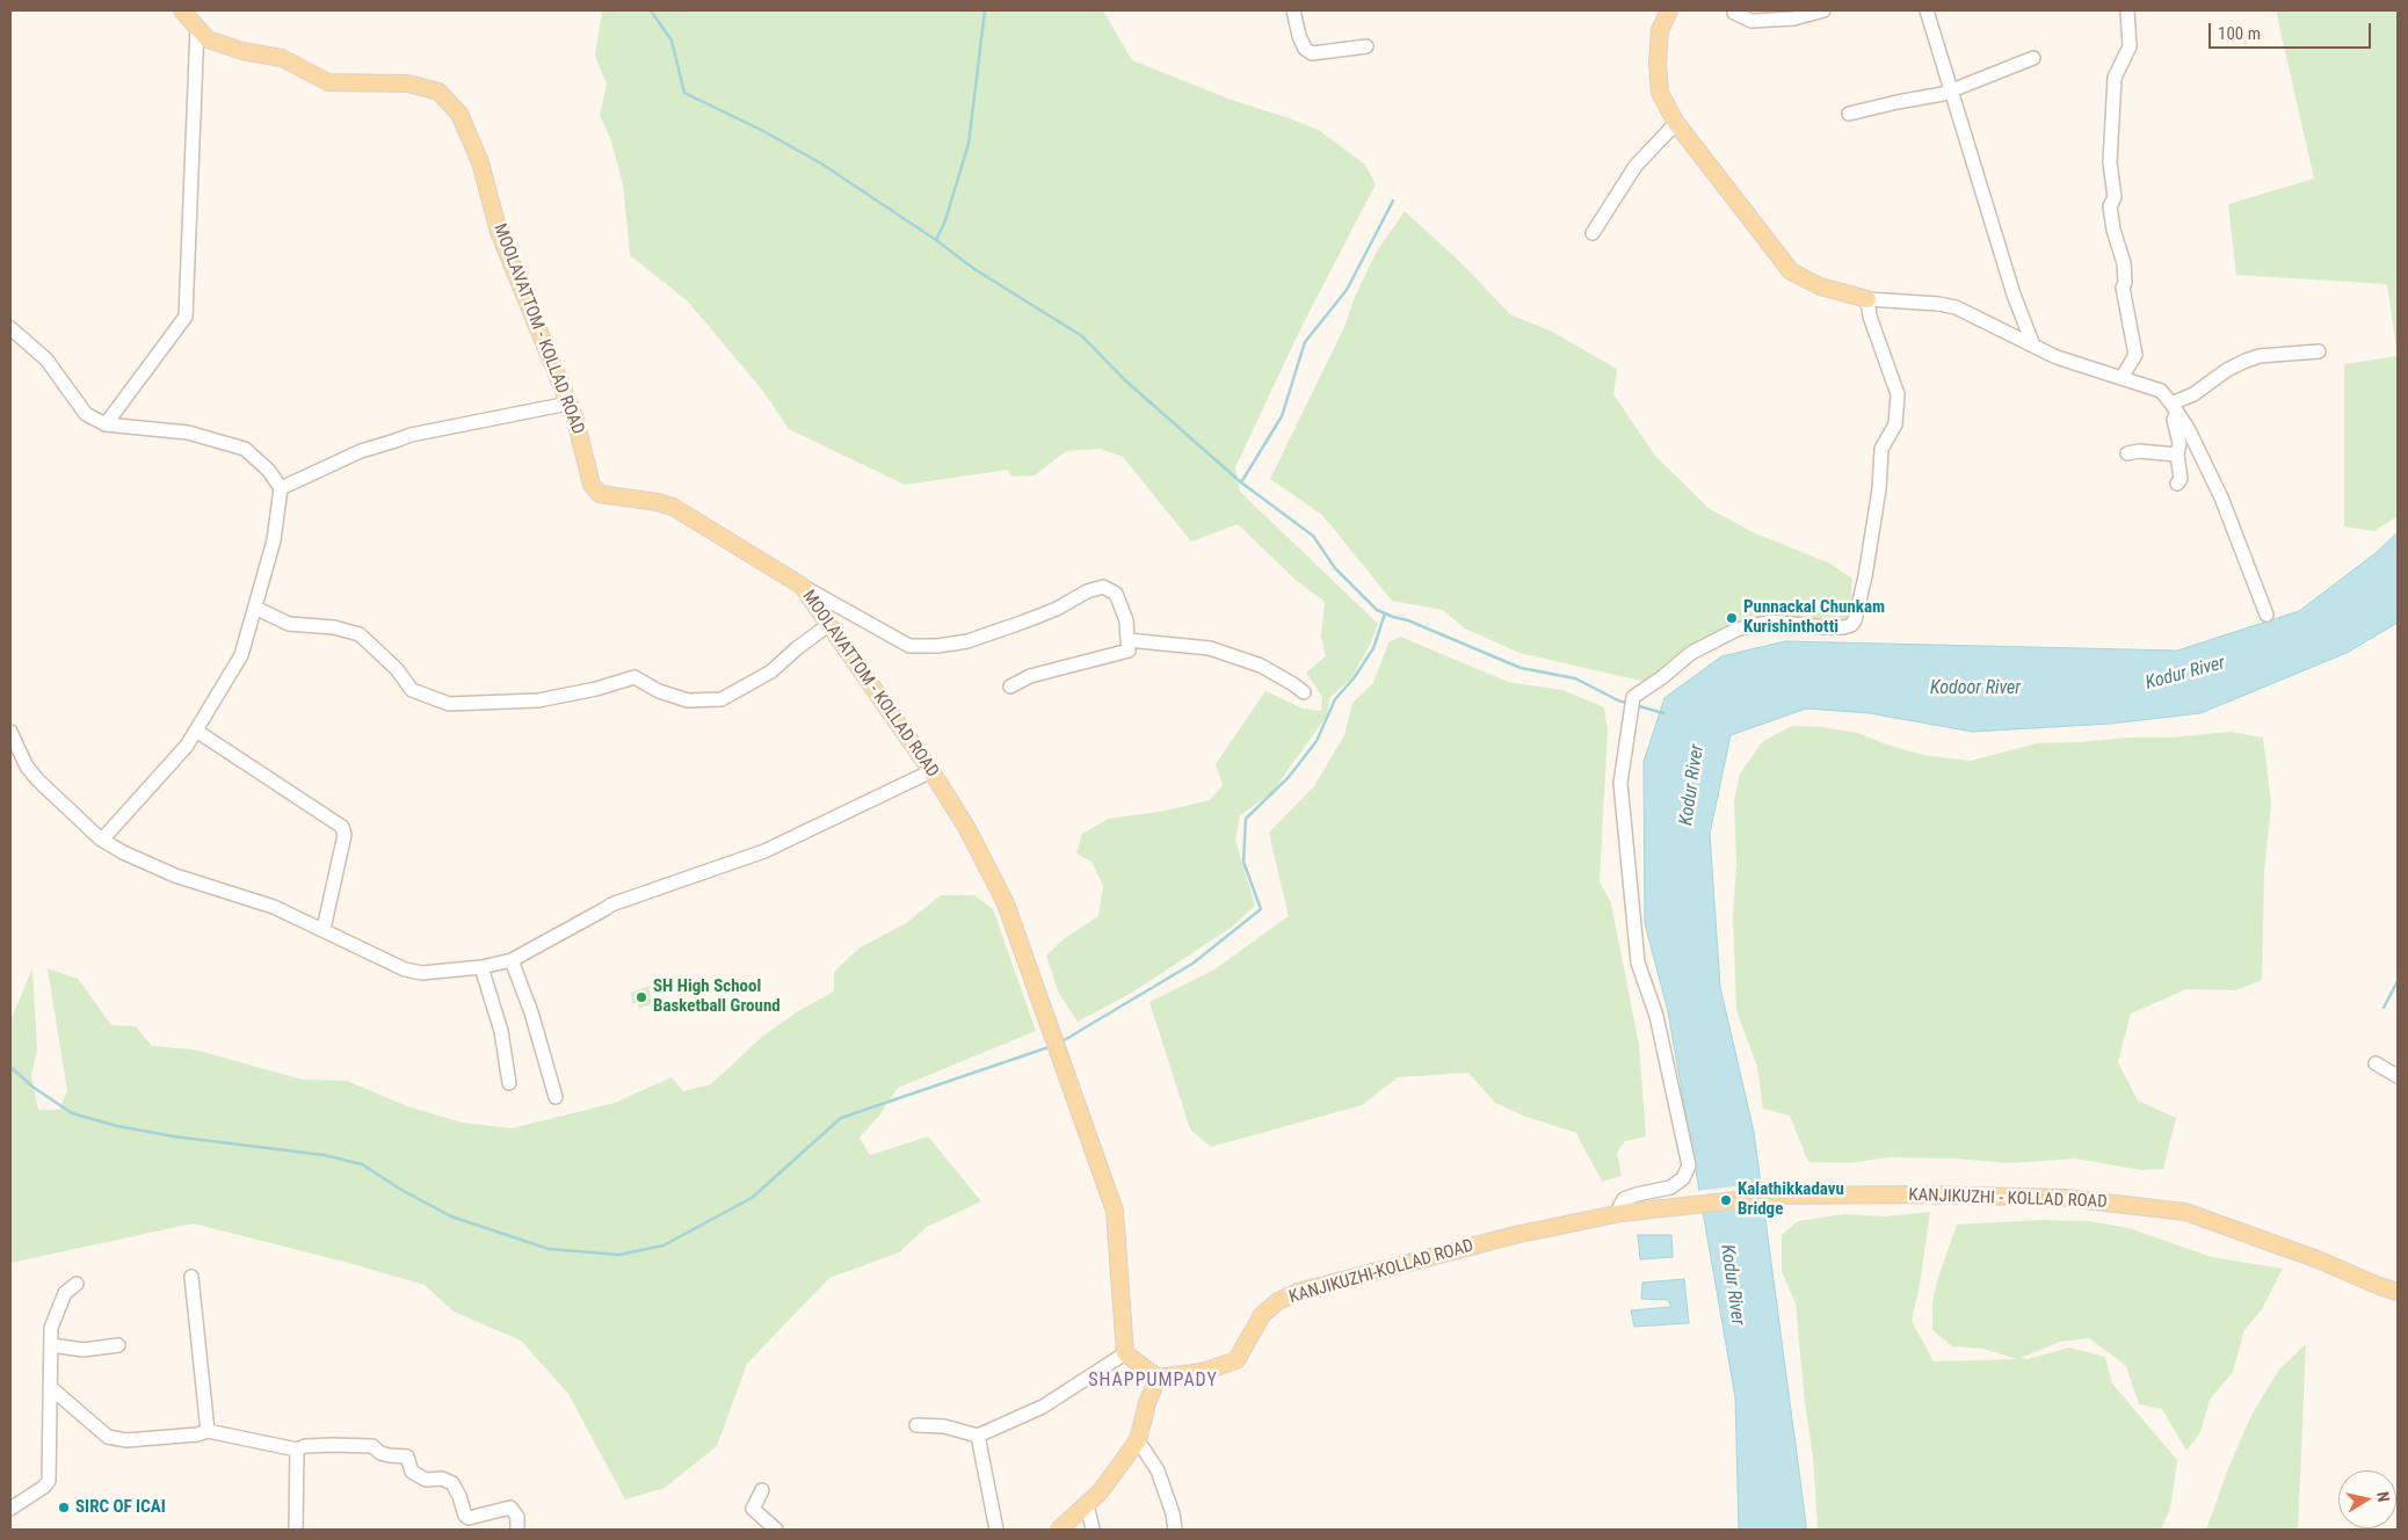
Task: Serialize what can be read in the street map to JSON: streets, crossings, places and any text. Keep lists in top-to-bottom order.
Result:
{
  "streets": {
    "main road": ["MOOLAVATTOM - KOLLAD ROAD", "KANJIKUZHI - KOLLAD ROAD", "KANJIKUZHI-KOLLAD ROAD"]
  },
  "crossings": [
    ["KANJIKUZHI - KOLLAD ROAD", "KANJIKUZHI-KOLLAD ROAD"]
  ],
  "districts": ["SHAPPUMPADY"],
  "water": ["Kodur River", "Kodoor River"],
  "places": [
    "Punnackal Chunkam Kurishinthotti",
    "SH High School Basketball Ground",
    "Kalathikkadavu Bridge",
    "SIRC OF ICAI"
  ],
  "scale_bar": "100 m",
  "north": "right"
}
